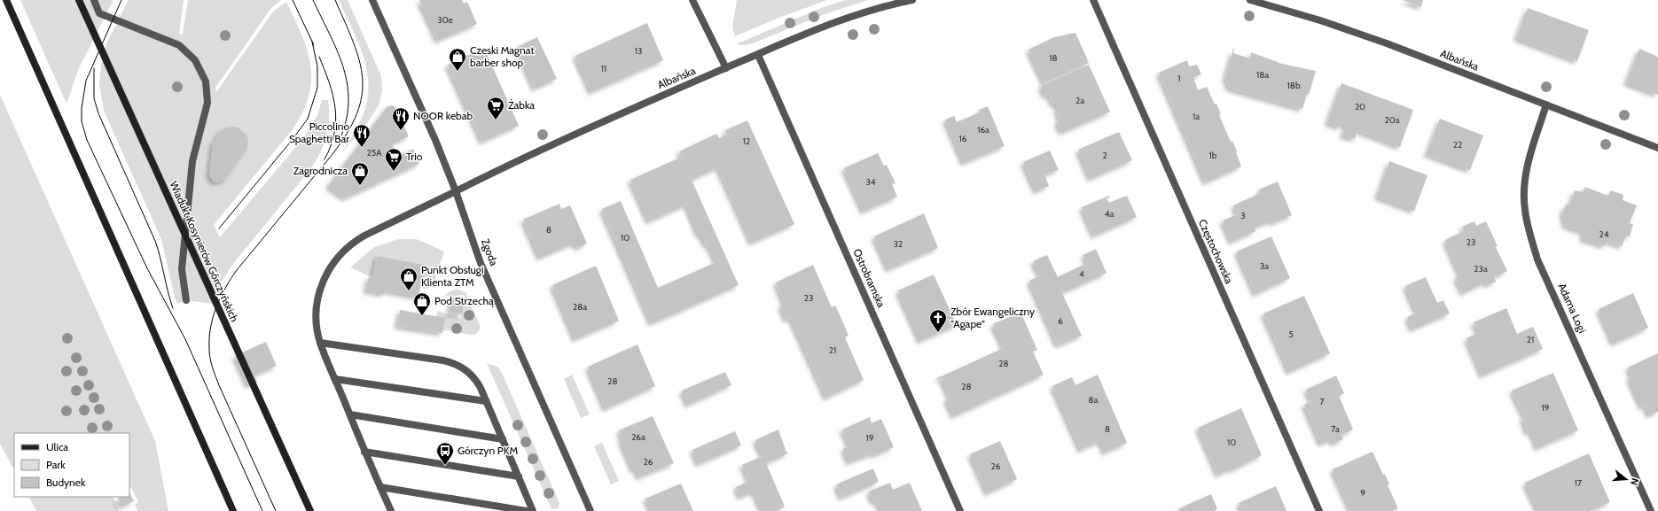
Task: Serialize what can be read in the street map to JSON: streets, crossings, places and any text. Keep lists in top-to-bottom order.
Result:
{
  "streets": {
    "main road": ["Wiadukt Kosynierów Górczyńskich"],
    "street": [
      "Albańska",
      "Częstochowska",
      "Zgoda",
      "Ostrobramska",
      "Adama Logi"
    ]
  },
  "crossings": [
    ["Albańska", "Zgoda"],
    ["Albańska", "Ostrobramska"],
    ["Albańska", "Adama Logi"]
  ],
  "places": {
    "shop": [
      "Czeski Magnat barber shop",
      "Zagrodnicza",
      "Punkt Obsługi Klienta ZTM",
      "Pod Strzechą"
    ],
    "supermarket": ["Żabka", "Trio"],
    "restaurant": ["NOOR kebab", "Piccolino Spaghetti Bar"],
    "church": ["Zbór Ewangeliczny \"Agape\""],
    "bus stop": ["Górczyn PKM"]
  },
  "house_numbers": [
    "30e",
    "13",
    "18",
    "11",
    "18a",
    "1",
    "18b",
    "2a",
    "20",
    "1a",
    "20a",
    "16a",
    "16",
    "12",
    "22",
    "25A",
    "2",
    "1b",
    "34",
    "4a",
    "3",
    "8",
    "24",
    "10",
    "23",
    "32",
    "3a",
    "23a",
    "4",
    "23",
    "28a",
    "6",
    "5",
    "21",
    "21",
    "28",
    "28",
    "28",
    "8a",
    "7",
    "19",
    "8",
    "7a",
    "26a",
    "19",
    "10",
    "26",
    "26",
    "17",
    "9"
  ],
  "legend": ["Ulica", "Park", "Budynek"],
  "north": "right"
}
